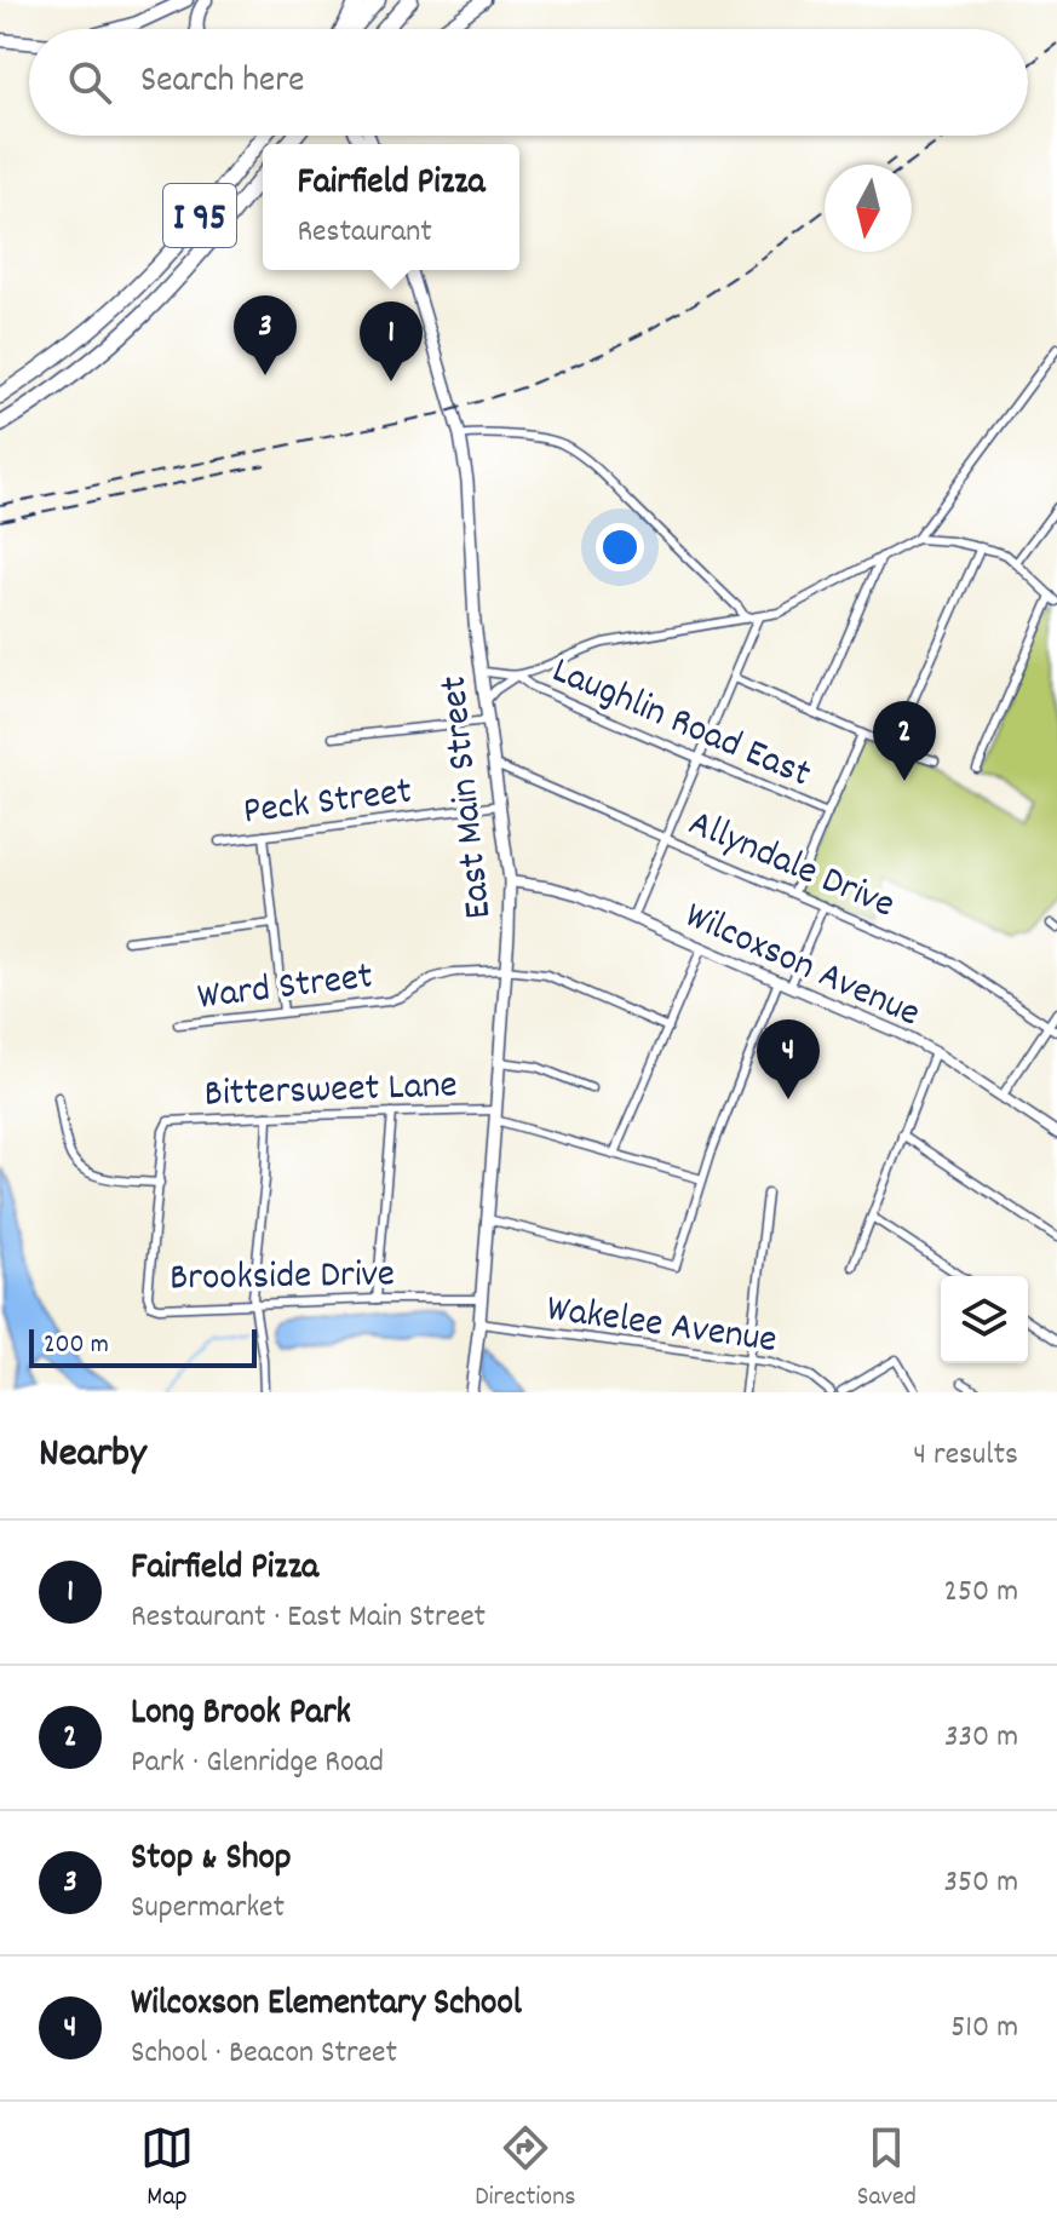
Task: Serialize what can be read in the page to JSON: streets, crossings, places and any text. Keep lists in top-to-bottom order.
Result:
{
  "streets": {
    "highway": ["I 95"],
    "main road": ["East Main Street"],
    "street": [
      "Laughlin Road East",
      "Peck Street",
      "Allyndale Drive",
      "Wilcoxson Avenue",
      "Ward Street",
      "Bittersweet Lane",
      "Brookside Drive",
      "Wakelee Avenue"
    ]
  },
  "crossings": [
    ["Peck Street", "East Main Street"],
    ["East Main Street", "Allyndale Drive"],
    ["East Main Street", "Wilcoxson Avenue"],
    ["East Main Street", "Ward Street"],
    ["East Main Street", "Bittersweet Lane"],
    ["East Main Street", "Brookside Drive"],
    ["East Main Street", "Wakelee Avenue"],
    ["Bittersweet Lane", "Brookside Drive"]
  ],
  "scale_bar": "200 m",
  "north": "bottom",
  "page": {
    "search": "Search here",
    "popup": ["Fairfield Pizza", "Restaurant"],
    "pins": [
      "3",
      "1",
      "2",
      "4"
    ],
    "scale": "200 m",
    "heading": ["Nearby", "4 results"],
    "list": [
      {
        "mark": "1",
        "name": "Fairfield Pizza",
        "note": "Restaurant · East Main Street",
        "value": "250 m"
      },
      {
        "mark": "2",
        "name": "Long Brook Park",
        "note": "Park · Glenridge Road",
        "value": "330 m"
      },
      {
        "mark": "3",
        "name": "Stop & Shop",
        "note": "Supermarket",
        "value": "350 m"
      },
      {
        "mark": "4",
        "name": "Wilcoxson Elementary School",
        "note": "School · Beacon Street",
        "value": "510 m"
      }
    ],
    "nav": ["Map", "Directions", "Saved"]
  }
}
